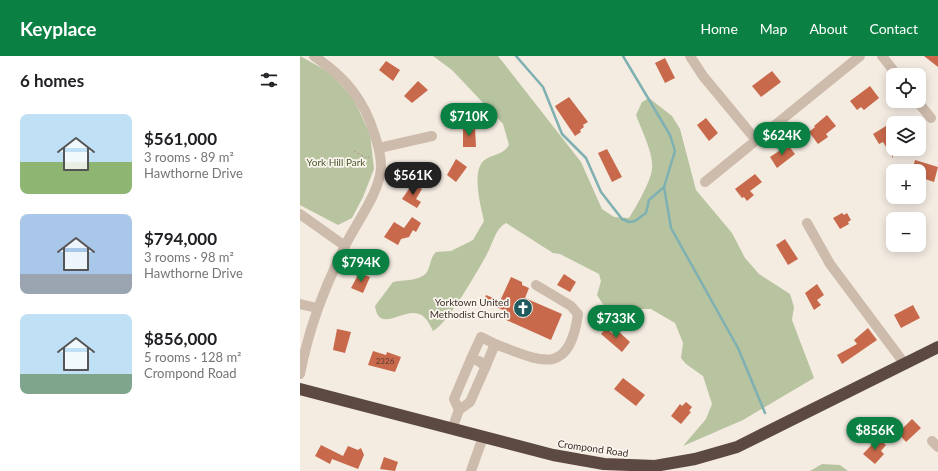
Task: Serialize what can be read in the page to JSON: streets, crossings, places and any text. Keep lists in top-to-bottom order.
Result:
{
  "streets": {
    "highway": ["Crompond Road"]
  },
  "parks": ["York Hill Park"],
  "places": {
    "church": ["Yorktown United Methodist Church"]
  },
  "house_numbers": ["2326"],
  "page": {
    "header": "Keyplace",
    "nav": [
      "Home",
      "Map",
      "About",
      "Contact"
    ],
    "heading": "6 homes",
    "map_buttons": ["+", "−"],
    "price": [
      "$710K",
      "$624K",
      "$561K",
      "$794K",
      "$733K",
      "$856K"
    ],
    "list": [
      {
        "name": "$561,000",
        "note": "3 rooms · 89 m² · Hawthorne Drive"
      },
      {
        "name": "$794,000",
        "note": "3 rooms · 98 m² · Hawthorne Drive"
      },
      {
        "name": "$856,000",
        "note": "5 rooms · 128 m² · Crompond Road"
      }
    ]
  }
}
